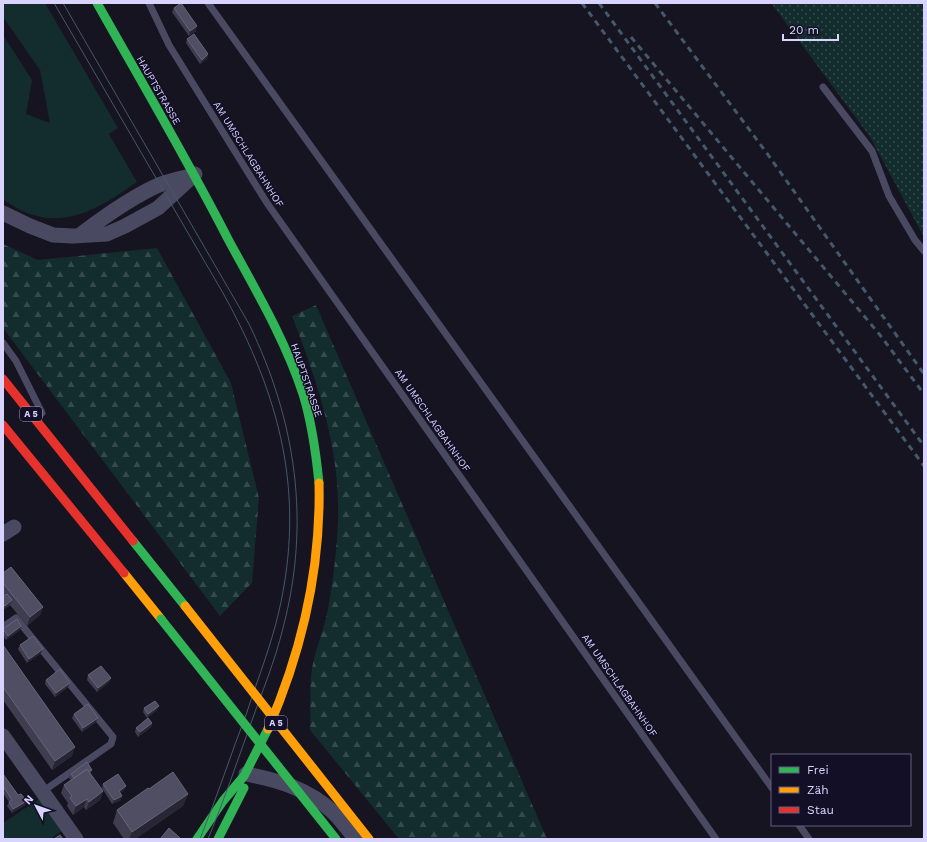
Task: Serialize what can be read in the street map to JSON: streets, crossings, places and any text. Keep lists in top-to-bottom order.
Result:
{
  "streets": {
    "main road": ["HAUPTSTRASSE", "A 5"],
    "lane": ["AM UMSCHLAGBAHNHOF"]
  },
  "legend": ["Frei", "Zäh", "Stau"],
  "scale_bar": "20 m",
  "north": "top left"
}
